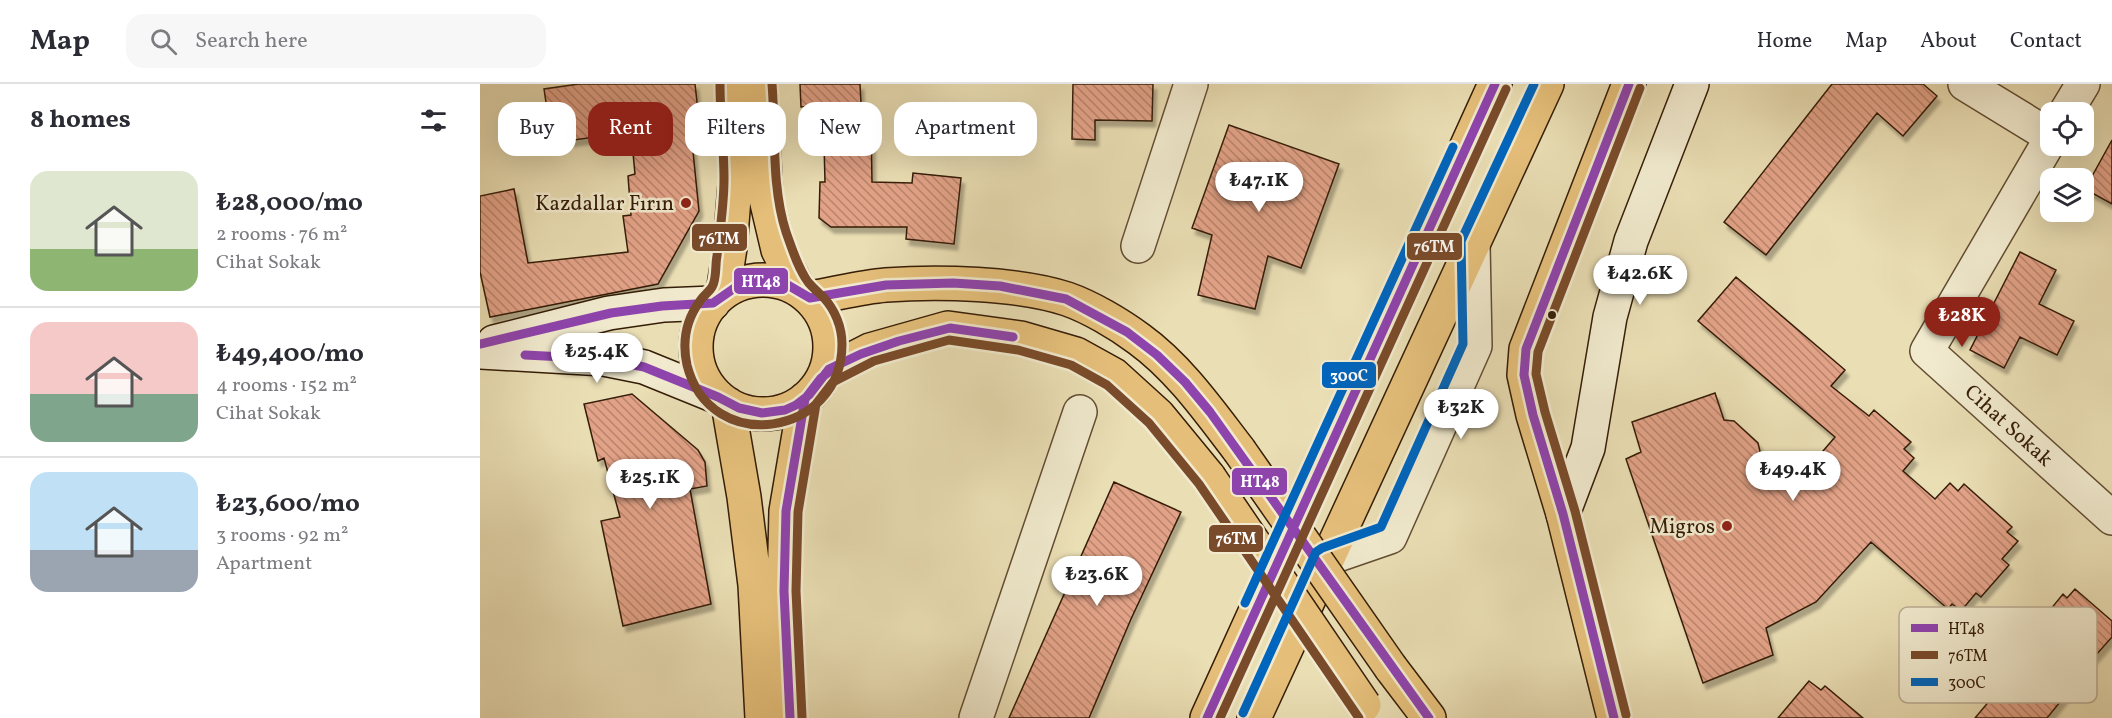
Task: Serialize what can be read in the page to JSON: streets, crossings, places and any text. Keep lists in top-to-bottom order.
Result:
{
  "streets": {
    "street": ["Cihat Sokak"]
  },
  "places": ["Kazdallar Fırın", "Migros"],
  "lines": ["transit line HT48", "transit line 76TM", "transit line 300C"],
  "legend": ["HT48", "76TM", "300C"],
  "page": {
    "header": "Map",
    "search": "Search here",
    "nav": [
      "Home",
      "Map",
      "About",
      "Contact"
    ],
    "heading": "8 homes",
    "chip": [
      "Buy",
      "Rent",
      "Filters",
      "New",
      "Apartment"
    ],
    "list": [
      {
        "name": "₺28,000/mo",
        "note": "2 rooms · 76 m² · Cihat Sokak"
      },
      {
        "name": "₺49,400/mo",
        "note": "4 rooms · 152 m² · Cihat Sokak"
      },
      {
        "name": "₺23,600/mo",
        "note": "3 rooms · 92 m² · Apartment"
      }
    ],
    "price": [
      "₺47.1K",
      "₺42.6K",
      "₺28K",
      "₺25.4K",
      "₺32K",
      "₺49.4K",
      "₺25.1K",
      "₺23.6K"
    ]
  }
}
